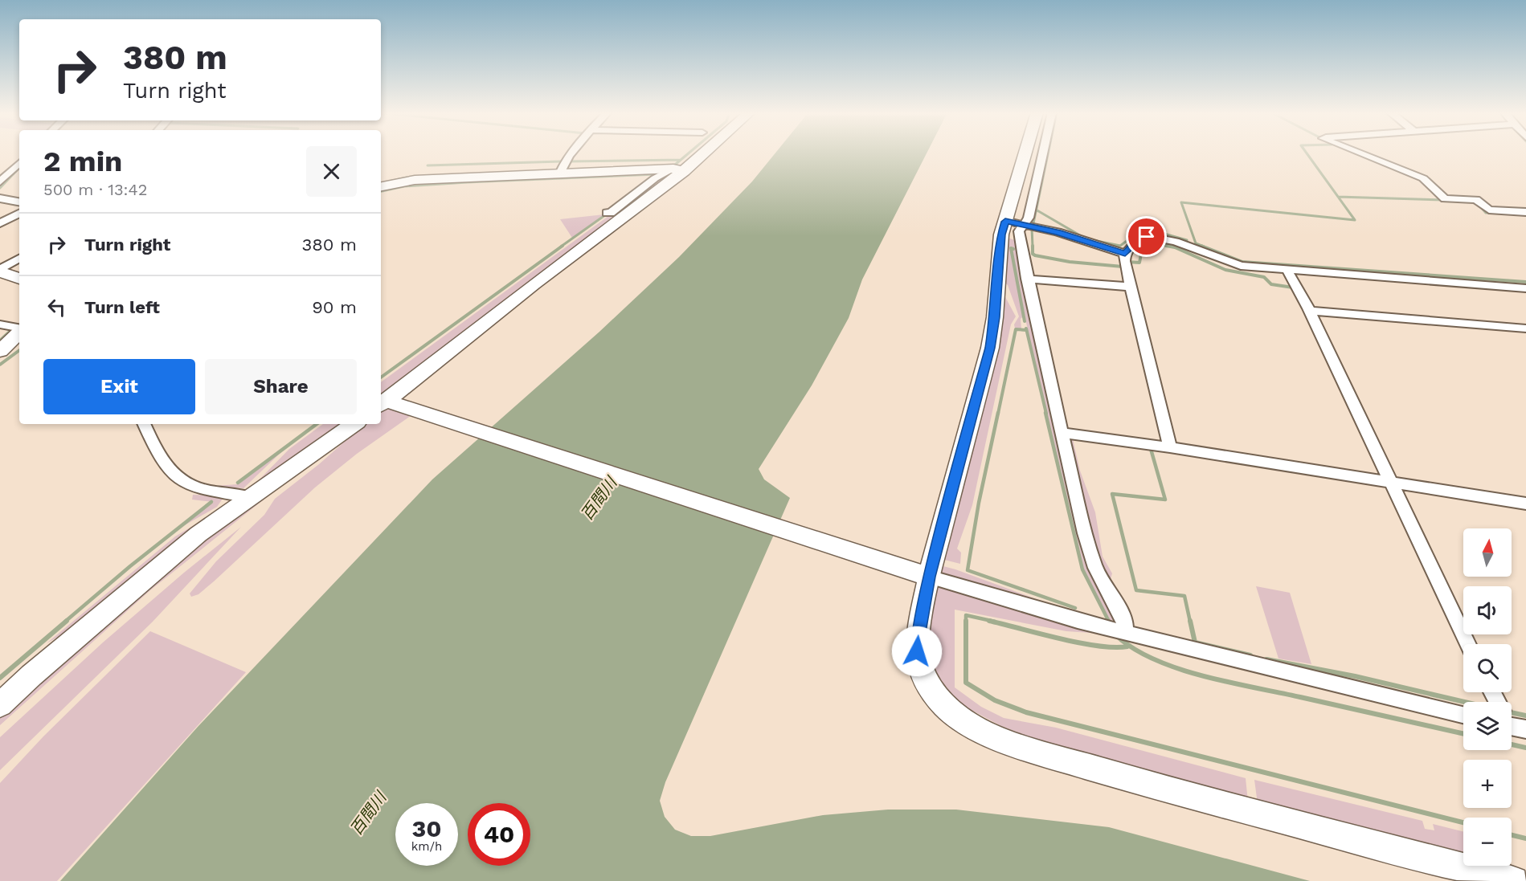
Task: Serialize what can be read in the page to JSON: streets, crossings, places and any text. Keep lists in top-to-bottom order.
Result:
{
  "water": ["百間川"],
  "north": "top",
  "page": {
    "turn": ["380 m", "Turn right"],
    "heading": ["2 min", "500 m · 13:42"],
    "list": [
      {
        "name": "Turn right",
        "value": "380 m"
      },
      {
        "name": "Turn left",
        "value": "90 m"
      }
    ],
    "buttons": ["Exit", "Share"],
    "map_buttons": ["+", "−"],
    "speed": "30 km/h",
    "limit": "40"
  }
}
